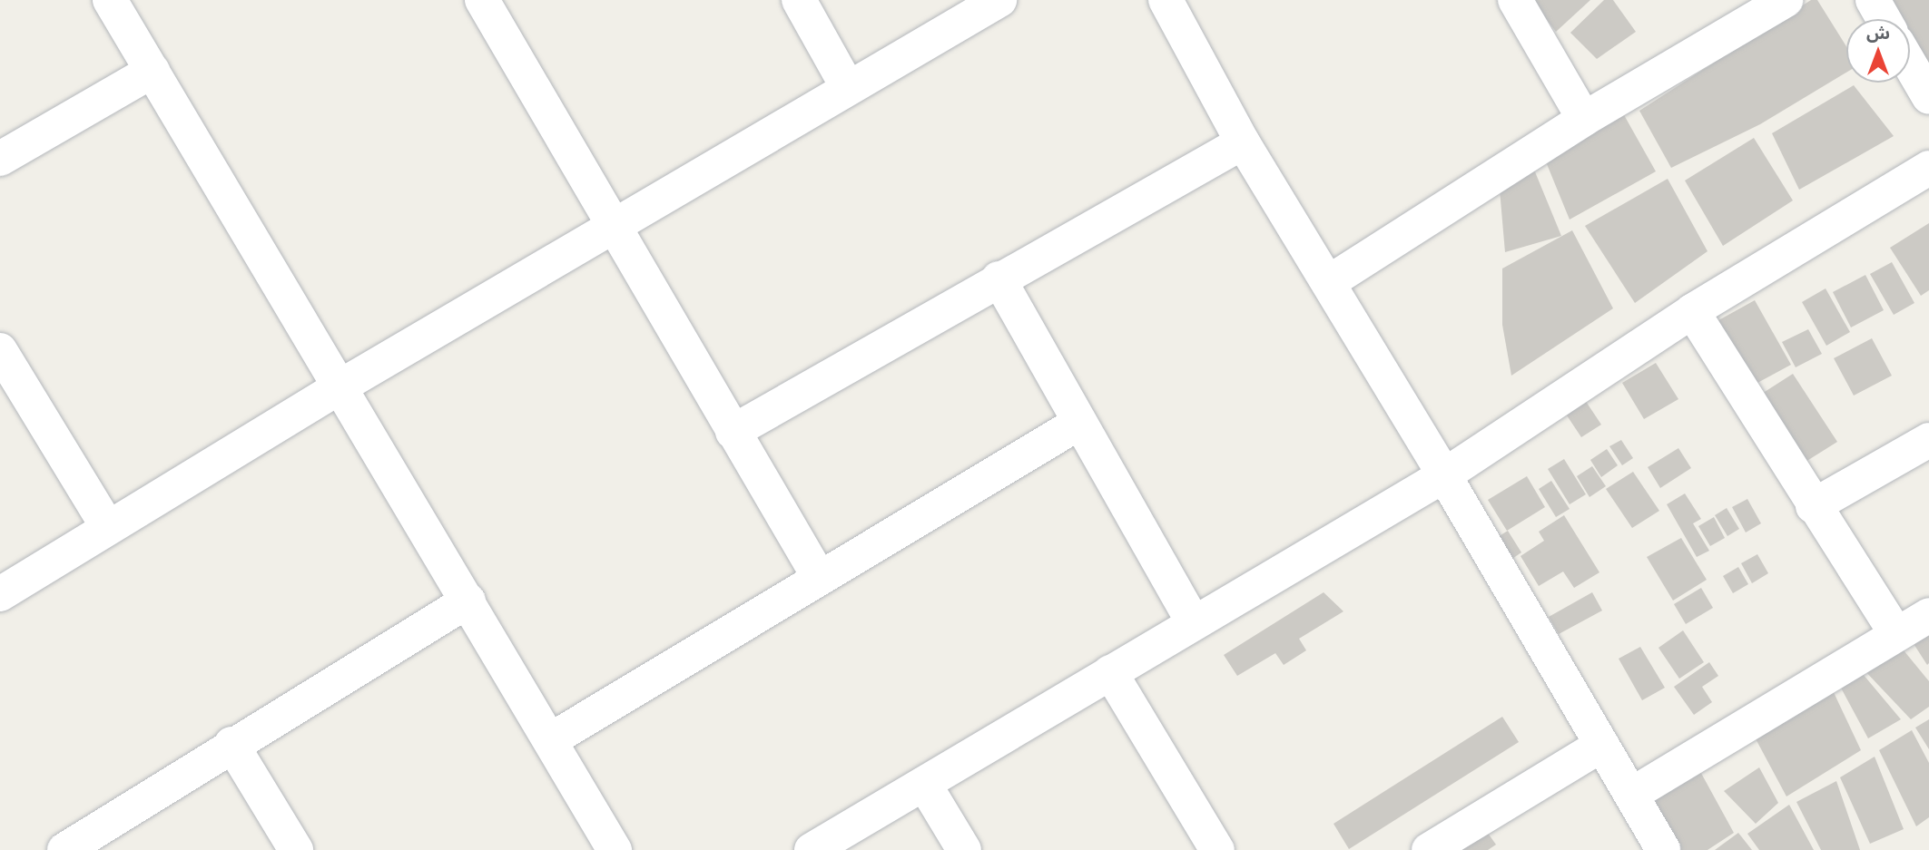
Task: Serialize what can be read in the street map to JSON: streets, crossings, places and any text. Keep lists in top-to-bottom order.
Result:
{
  "north": "top"
}
